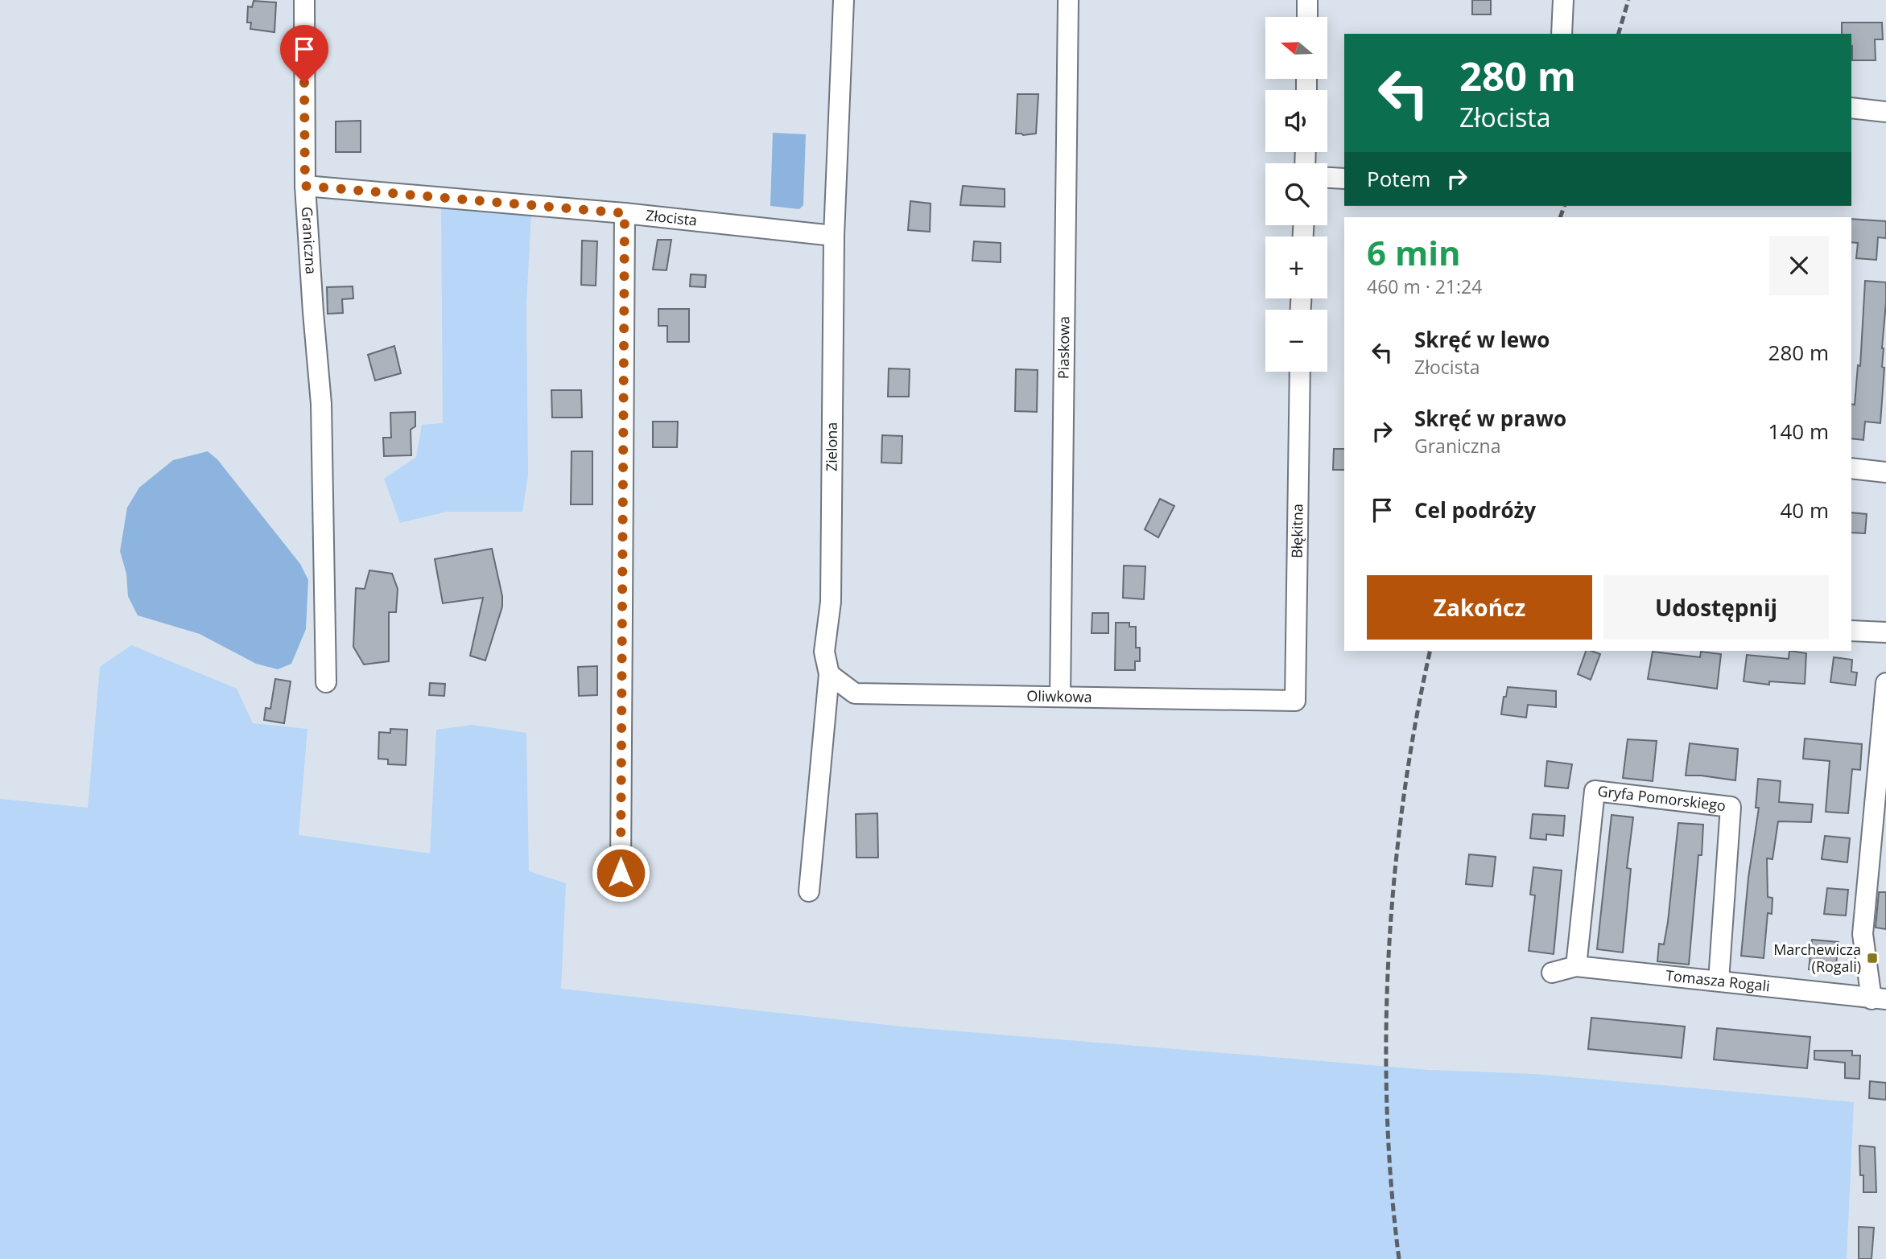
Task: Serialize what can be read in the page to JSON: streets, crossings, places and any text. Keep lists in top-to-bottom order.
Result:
{
  "streets": {
    "street": [
      "Złocista",
      "Graniczna",
      "Piaskowa",
      "Zielona",
      "Błękitna",
      "Oliwkowa",
      "Gryfa Pomorskiego",
      "Tomasza Rogali"
    ]
  },
  "crossings": [
    ["Złocista", "Graniczna"],
    ["Złocista", "Zielona"],
    ["Piaskowa", "Oliwkowa"],
    ["Zielona", "Oliwkowa"],
    ["Błękitna", "Oliwkowa"],
    ["Gryfa Pomorskiego", "Tomasza Rogali"]
  ],
  "places": {
    "transit": ["Marchewicza (Rogali)"]
  },
  "north": "left",
  "page": {
    "map_buttons": ["+", "−"],
    "turn": ["280 m", "Złocista"],
    "then": "Potem",
    "heading": ["6 min", "460 m · 21:24"],
    "list": [
      {
        "name": "Skręć w lewo",
        "note": "Złocista",
        "value": "280 m"
      },
      {
        "name": "Skręć w prawo",
        "note": "Graniczna",
        "value": "140 m"
      },
      {
        "name": "Cel podróży",
        "value": "40 m"
      }
    ],
    "buttons": ["Zakończ", "Udostępnij"]
  }
}
